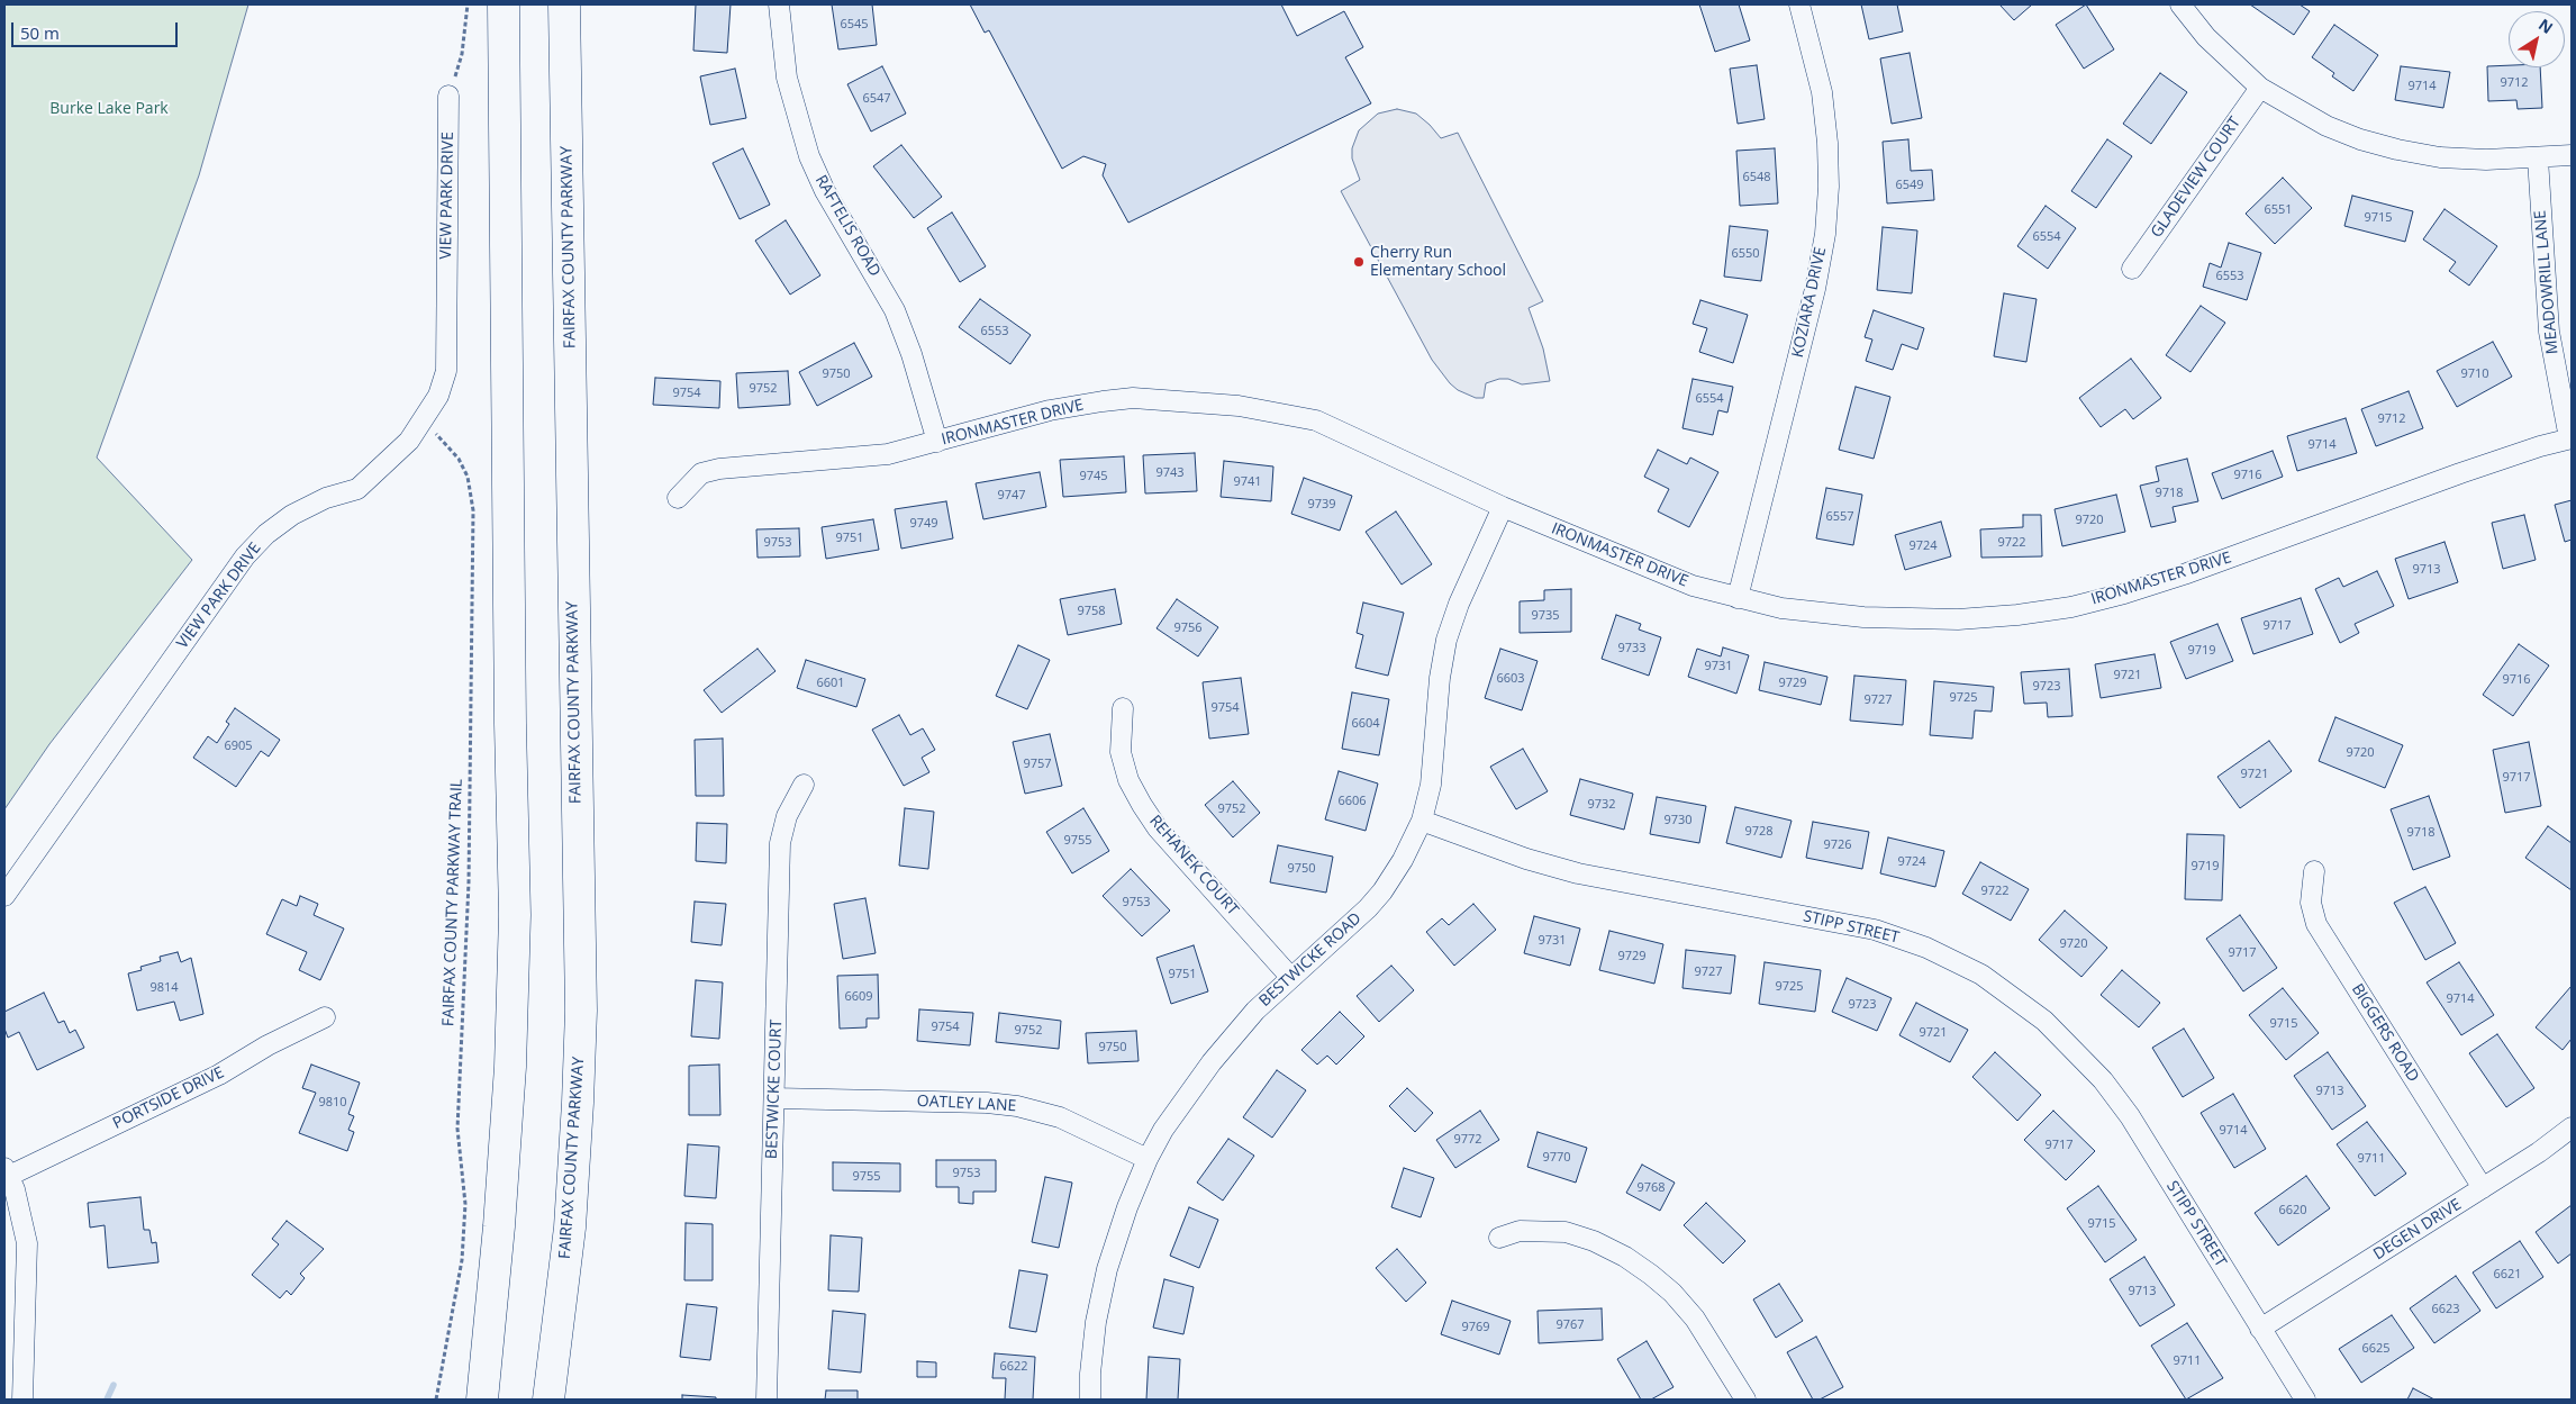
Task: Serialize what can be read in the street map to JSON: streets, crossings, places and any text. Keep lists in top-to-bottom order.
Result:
{
  "streets": {
    "highway": ["FAIRFAX COUNTY PARKWAY"],
    "street": [
      "GLADEVIEW COURT",
      "VIEW PARK DRIVE",
      "RAFTELIS ROAD",
      "MEADOWRILL LANE",
      "KOZIARA DRIVE",
      "IRONMASTER DRIVE",
      "REHANEK COURT",
      "STIPP STREET",
      "BESTWICKE ROAD",
      "BIGGERS ROAD",
      "BESTWICKE COURT",
      "PORTSIDE DRIVE",
      "OATLEY LANE",
      "DEGEN DRIVE"
    ],
    "path": ["FAIRFAX COUNTY PARKWAY TRAIL"]
  },
  "crossings": [
    ["VIEW PARK DRIVE", "FAIRFAX COUNTY PARKWAY TRAIL"],
    ["RAFTELIS ROAD", "IRONMASTER DRIVE"],
    ["MEADOWRILL LANE", "IRONMASTER DRIVE"],
    ["KOZIARA DRIVE", "IRONMASTER DRIVE"],
    ["IRONMASTER DRIVE", "BESTWICKE ROAD"],
    ["REHANEK COURT", "BESTWICKE ROAD"],
    ["STIPP STREET", "BESTWICKE ROAD"],
    ["STIPP STREET", "DEGEN DRIVE"],
    ["BESTWICKE ROAD", "OATLEY LANE"],
    ["BIGGERS ROAD", "DEGEN DRIVE"],
    ["BESTWICKE COURT", "OATLEY LANE"]
  ],
  "parks": ["Burke Lake Park"],
  "places": ["Cherry Run Elementary School"],
  "house_numbers": [
    "6545",
    "9712",
    "9714",
    "6547",
    "6548",
    "6549",
    "6551",
    "9715",
    "6554",
    "6550",
    "6553",
    "6553",
    "9750",
    "9710",
    "9752",
    "9754",
    "6554",
    "9712",
    "9714",
    "9743",
    "9716",
    "9745",
    "9741",
    "9718",
    "9747",
    "9739",
    "6557",
    "9720",
    "9749",
    "9751",
    "9753",
    "9722",
    "9724",
    "9713",
    "9758",
    "9735",
    "9717",
    "9756",
    "9733",
    "9719",
    "9731",
    "9721",
    "6603",
    "9716",
    "6601",
    "9729",
    "9723",
    "9725",
    "9727",
    "9754",
    "6604",
    "6905",
    "9720",
    "9757",
    "9721",
    "9717",
    "6606",
    "9732",
    "9752",
    "9730",
    "9728",
    "9718",
    "9755",
    "9726",
    "9724",
    "9719",
    "9750",
    "9722",
    "9753",
    "9731",
    "9720",
    "9717",
    "9729",
    "9727",
    "9751",
    "9725",
    "9814",
    "6609",
    "9714",
    "9723",
    "9715",
    "9754",
    "9752",
    "9721",
    "9750",
    "9713",
    "9810",
    "9714",
    "9772",
    "9717",
    "9770",
    "9711",
    "9753",
    "9755",
    "9768",
    "6620",
    "9715",
    "6621",
    "9713",
    "6623",
    "9767",
    "9769",
    "6625",
    "9711",
    "6622"
  ],
  "scale_bar": "50 m",
  "north": "top right"
}
